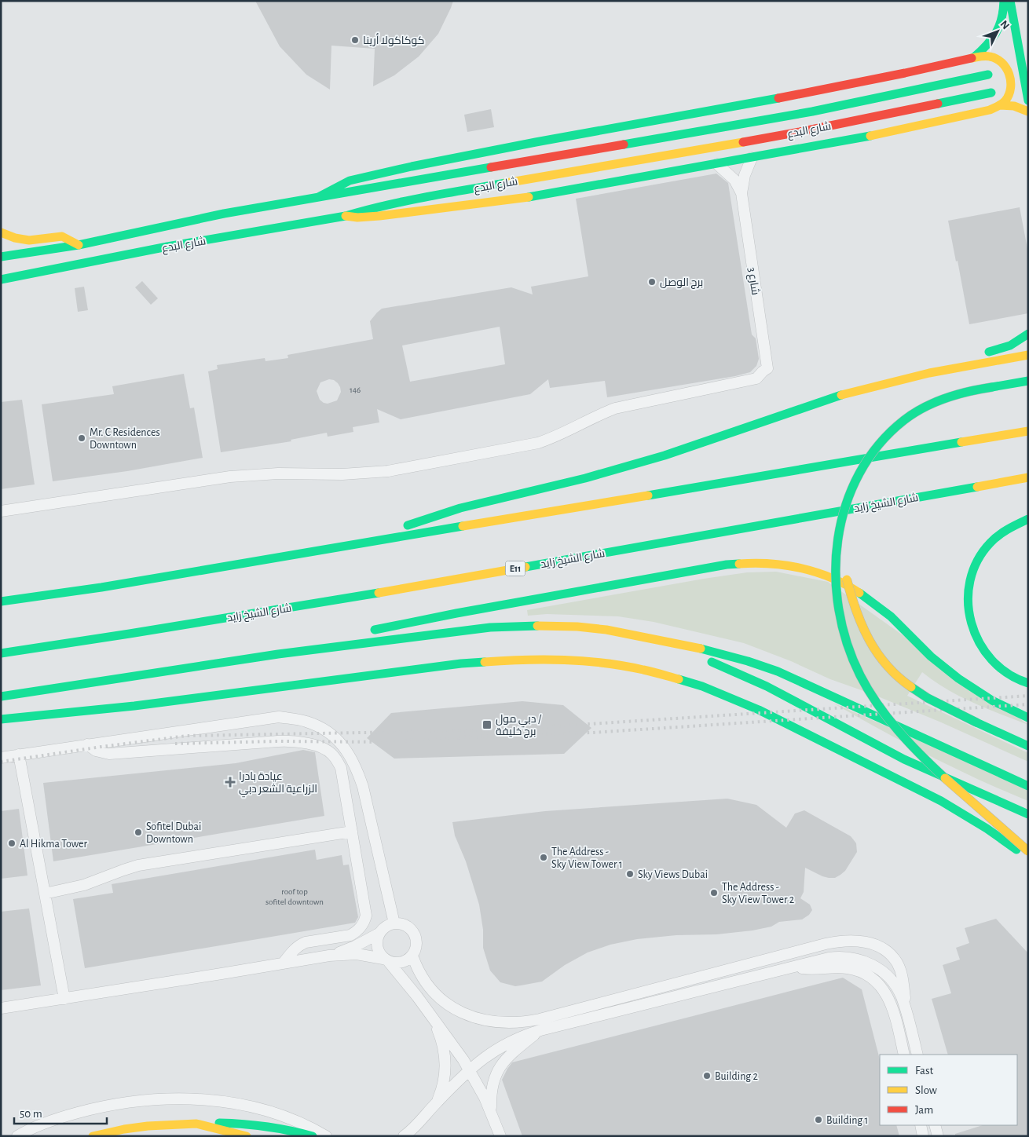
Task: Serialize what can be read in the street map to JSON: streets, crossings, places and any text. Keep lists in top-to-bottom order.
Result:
{
  "streets": {
    "main road": ["شارع البدع", "شارع الشيخ زايد", "E11"],
    "street": ["شارع 3"]
  },
  "places": {
    "other": [
      "كوكاكولا أرينا",
      "برج الوصل",
      "Mr. C Residences Downtown",
      "Sofitel Dubai Downtown",
      "Al Hikma Tower",
      "The Address - Sky View Tower 1",
      "Sky Views Dubai",
      "The Address - Sky View Tower 2",
      "Building 2",
      "Building 1"
    ],
    "transit": ["دبي مول / برج خليفة"],
    "health": ["عيادة بادرا الزراعية الشعر دبي"]
  },
  "house_numbers": ["146", "roof top sofitel downtown"],
  "legend": ["Fast", "Slow", "Jam"],
  "scale_bar": "50 m",
  "north": "top right"
}
